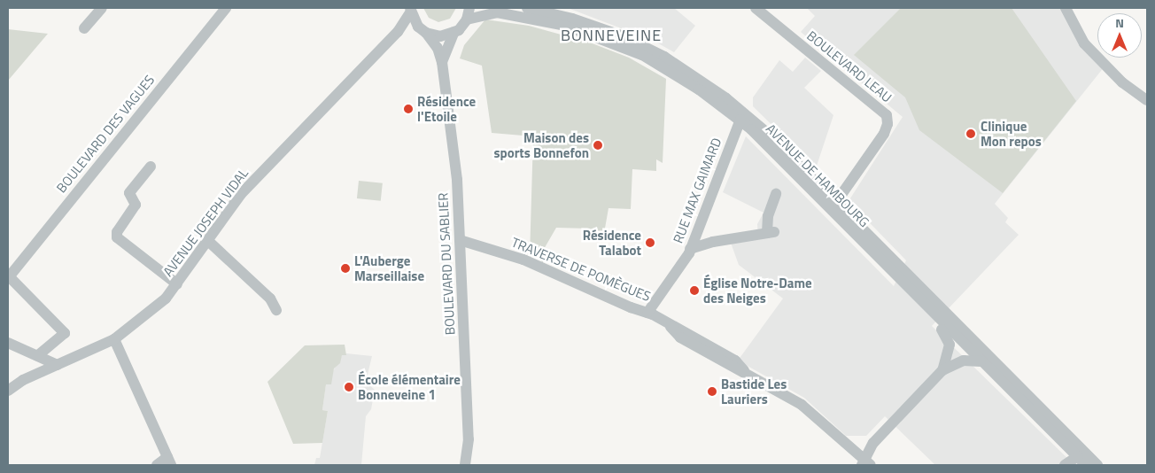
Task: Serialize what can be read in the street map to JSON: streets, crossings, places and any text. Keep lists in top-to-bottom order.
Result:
{
  "streets": {
    "street": [
      "BOULEVARD LEAU",
      "BOULEVARD DES VAGUES",
      "AVENUE DE HAMBOURG",
      "RUE MAX GAIMARD",
      "AVENUE JOSEPH VIDAL",
      "BOULEVARD DU SABLIER",
      "TRAVERSE DE POMÈGUES"
    ]
  },
  "crossings": [
    ["BOULEVARD LEAU", "AVENUE DE HAMBOURG"],
    ["AVENUE DE HAMBOURG", "RUE MAX GAIMARD"],
    ["RUE MAX GAIMARD", "TRAVERSE DE POMÈGUES"],
    ["AVENUE JOSEPH VIDAL", "BOULEVARD DU SABLIER"],
    ["BOULEVARD DU SABLIER", "TRAVERSE DE POMÈGUES"]
  ],
  "districts": ["BONNEVEINE"],
  "places": [
    "Résidence l'Etoile",
    "Clinique Mon repos",
    "Maison des sports Bonnefon",
    "Résidence Talabot",
    "L'Auberge Marseillaise",
    "Église Notre-Dame des Neiges",
    "École élémentaire Bonneveine 1",
    "Bastide Les Lauriers"
  ],
  "north": "top"
}
